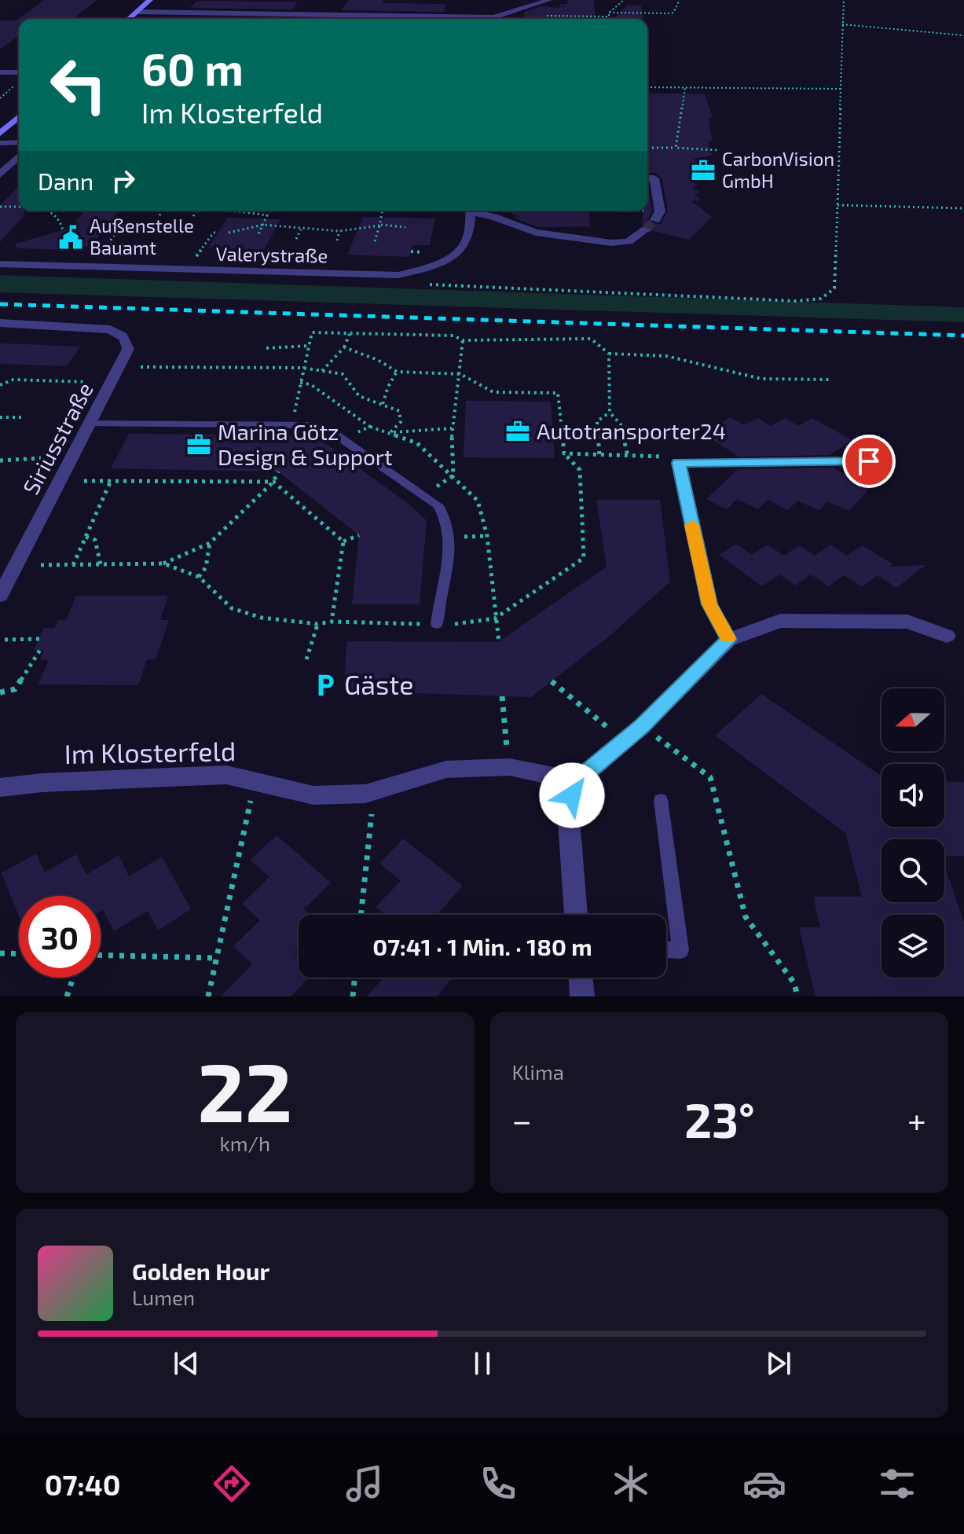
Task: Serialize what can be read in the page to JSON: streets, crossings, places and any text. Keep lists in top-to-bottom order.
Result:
{
  "streets": {
    "street": ["Valerystraße", "Siriusstraße", "Im Klosterfeld"]
  },
  "places": {
    "office": ["CarbonVision GmbH", "Autotransporter24", "Marina Götz Design & Support"],
    "public building": ["Außenstelle Bauamt"],
    "parking": ["Gäste"]
  },
  "north": "left",
  "page": {
    "turn": ["60 m", "Im Klosterfeld"],
    "then": "Dann",
    "limit": "30",
    "trip": "07:41 · 1 Min. · 180 m",
    "tile": [
      ["22", "km/h"],
      "Klima"
    ],
    "heat": ["−", "23°", "+"],
    "song": ["Golden Hour", "Lumen"],
    "tabs": "07:40"
  }
}
